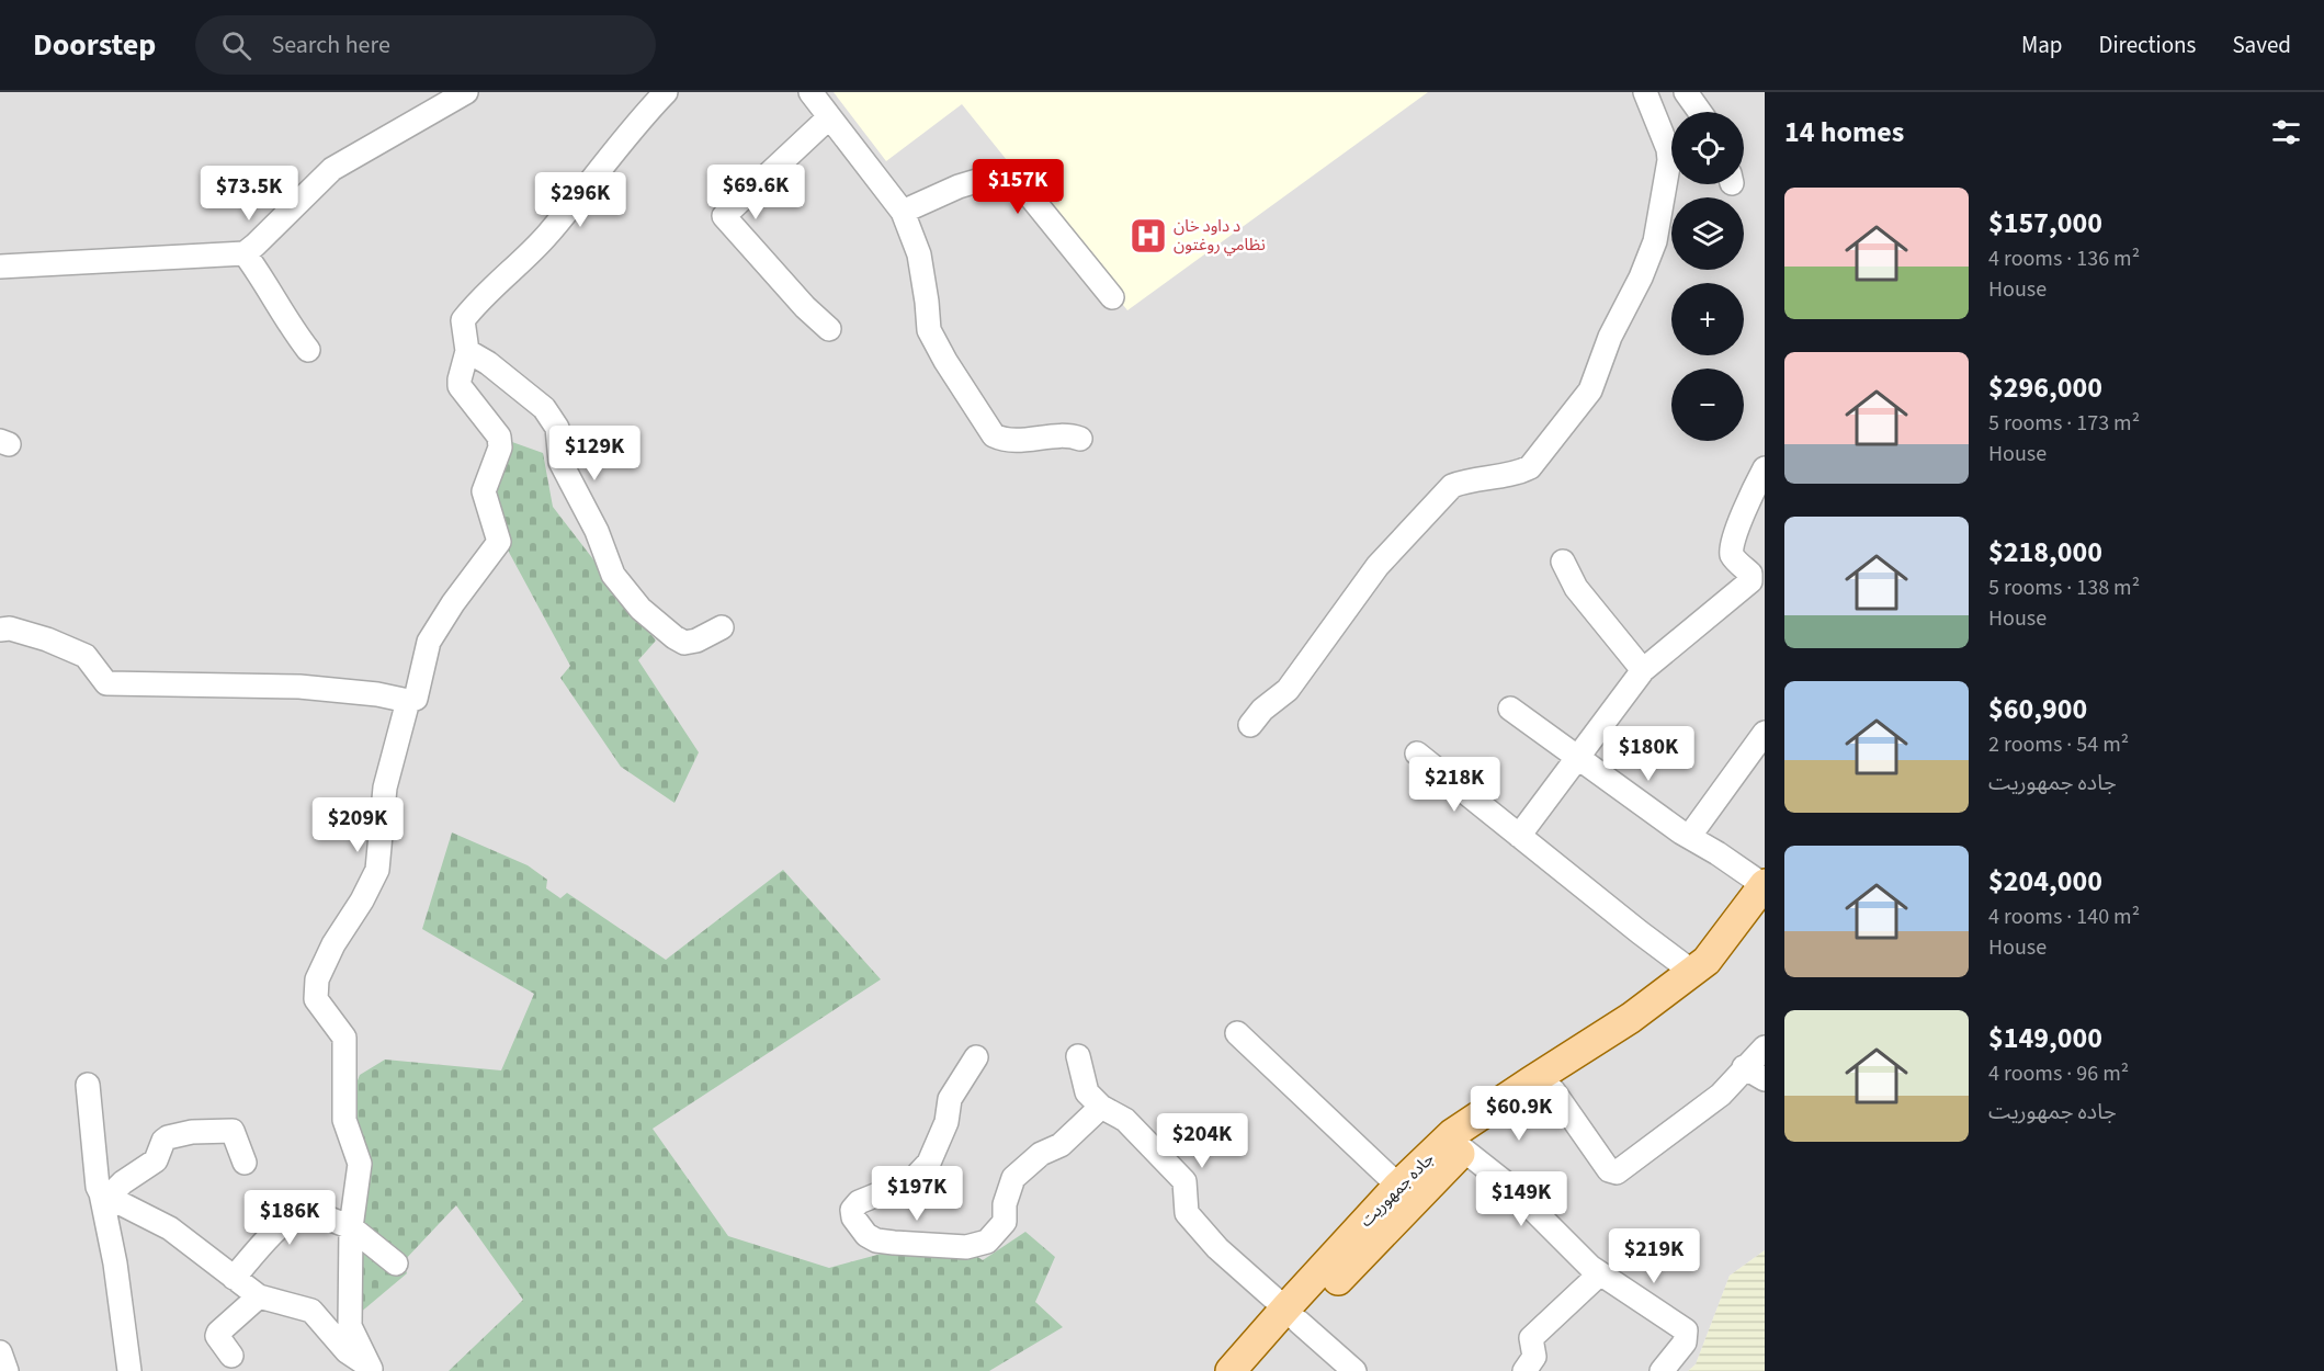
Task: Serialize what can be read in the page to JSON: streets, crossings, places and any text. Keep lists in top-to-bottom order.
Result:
{
  "streets": {
    "main road": ["جاده جمهوریت"]
  },
  "places": {
    "hospital": ["د داود خان نظامي روغتون"]
  },
  "page": {
    "header": "Doorstep",
    "search": "Search here",
    "nav": ["Map", "Directions", "Saved"],
    "heading": "14 homes",
    "map_buttons": ["+", "−"],
    "price": [
      "$157K",
      "$69.6K",
      "$73.5K",
      "$296K",
      "$129K",
      "$180K",
      "$218K",
      "$209K",
      "$60.9K",
      "$204K",
      "$197K",
      "$149K",
      "$186K",
      "$219K"
    ],
    "list": [
      {
        "name": "$157,000",
        "note": "4 rooms · 136 m² · House"
      },
      {
        "name": "$296,000",
        "note": "5 rooms · 173 m² · House"
      },
      {
        "name": "$218,000",
        "note": "5 rooms · 138 m² · House"
      },
      {
        "name": "$60,900",
        "note": "2 rooms · 54 m² · جاده جمهوریت"
      },
      {
        "name": "$204,000",
        "note": "4 rooms · 140 m² · House"
      },
      {
        "name": "$149,000",
        "note": "4 rooms · 96 m² · جاده جمهوریت"
      }
    ]
  }
}
